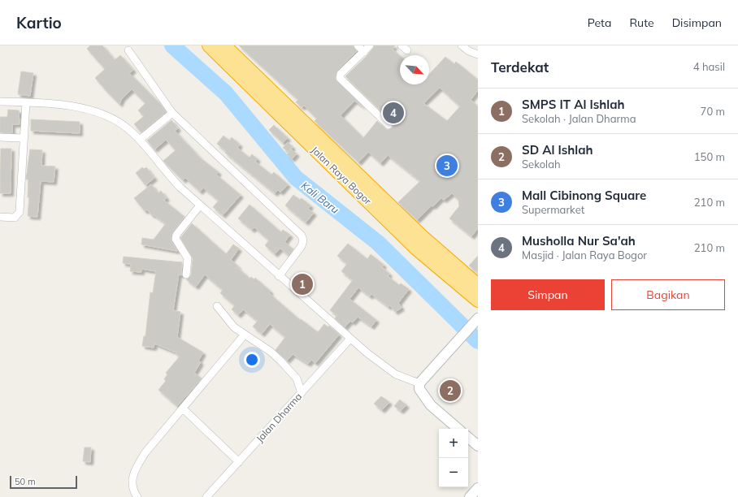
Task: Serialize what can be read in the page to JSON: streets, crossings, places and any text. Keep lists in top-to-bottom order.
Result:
{
  "streets": {
    "highway": ["Jalan Raya Bogor"],
    "street": ["Jalan Dharma"]
  },
  "water": ["Kali Baru"],
  "scale_bar": "50 m",
  "north": "bottom right",
  "page": {
    "header": "Kartio",
    "nav": ["Peta", "Rute", "Disimpan"],
    "heading": ["Terdekat", "4 hasil"],
    "list": [
      {
        "mark": "1",
        "name": "SMPS IT Al Ishlah",
        "note": "Sekolah · Jalan Dharma",
        "value": "70 m"
      },
      {
        "mark": "2",
        "name": "SD Al Ishlah",
        "note": "Sekolah",
        "value": "150 m"
      },
      {
        "mark": "3",
        "name": "Mall Cibinong Square",
        "note": "Supermarket",
        "value": "210 m"
      },
      {
        "mark": "4",
        "name": "Musholla Nur Sa'ah",
        "note": "Masjid · Jalan Raya Bogor",
        "value": "210 m"
      }
    ],
    "pins": [
      "4",
      "3",
      "1",
      "2"
    ],
    "buttons": ["Simpan", "Bagikan"],
    "map_buttons": ["+", "−"],
    "scale": "50 m"
  }
}
